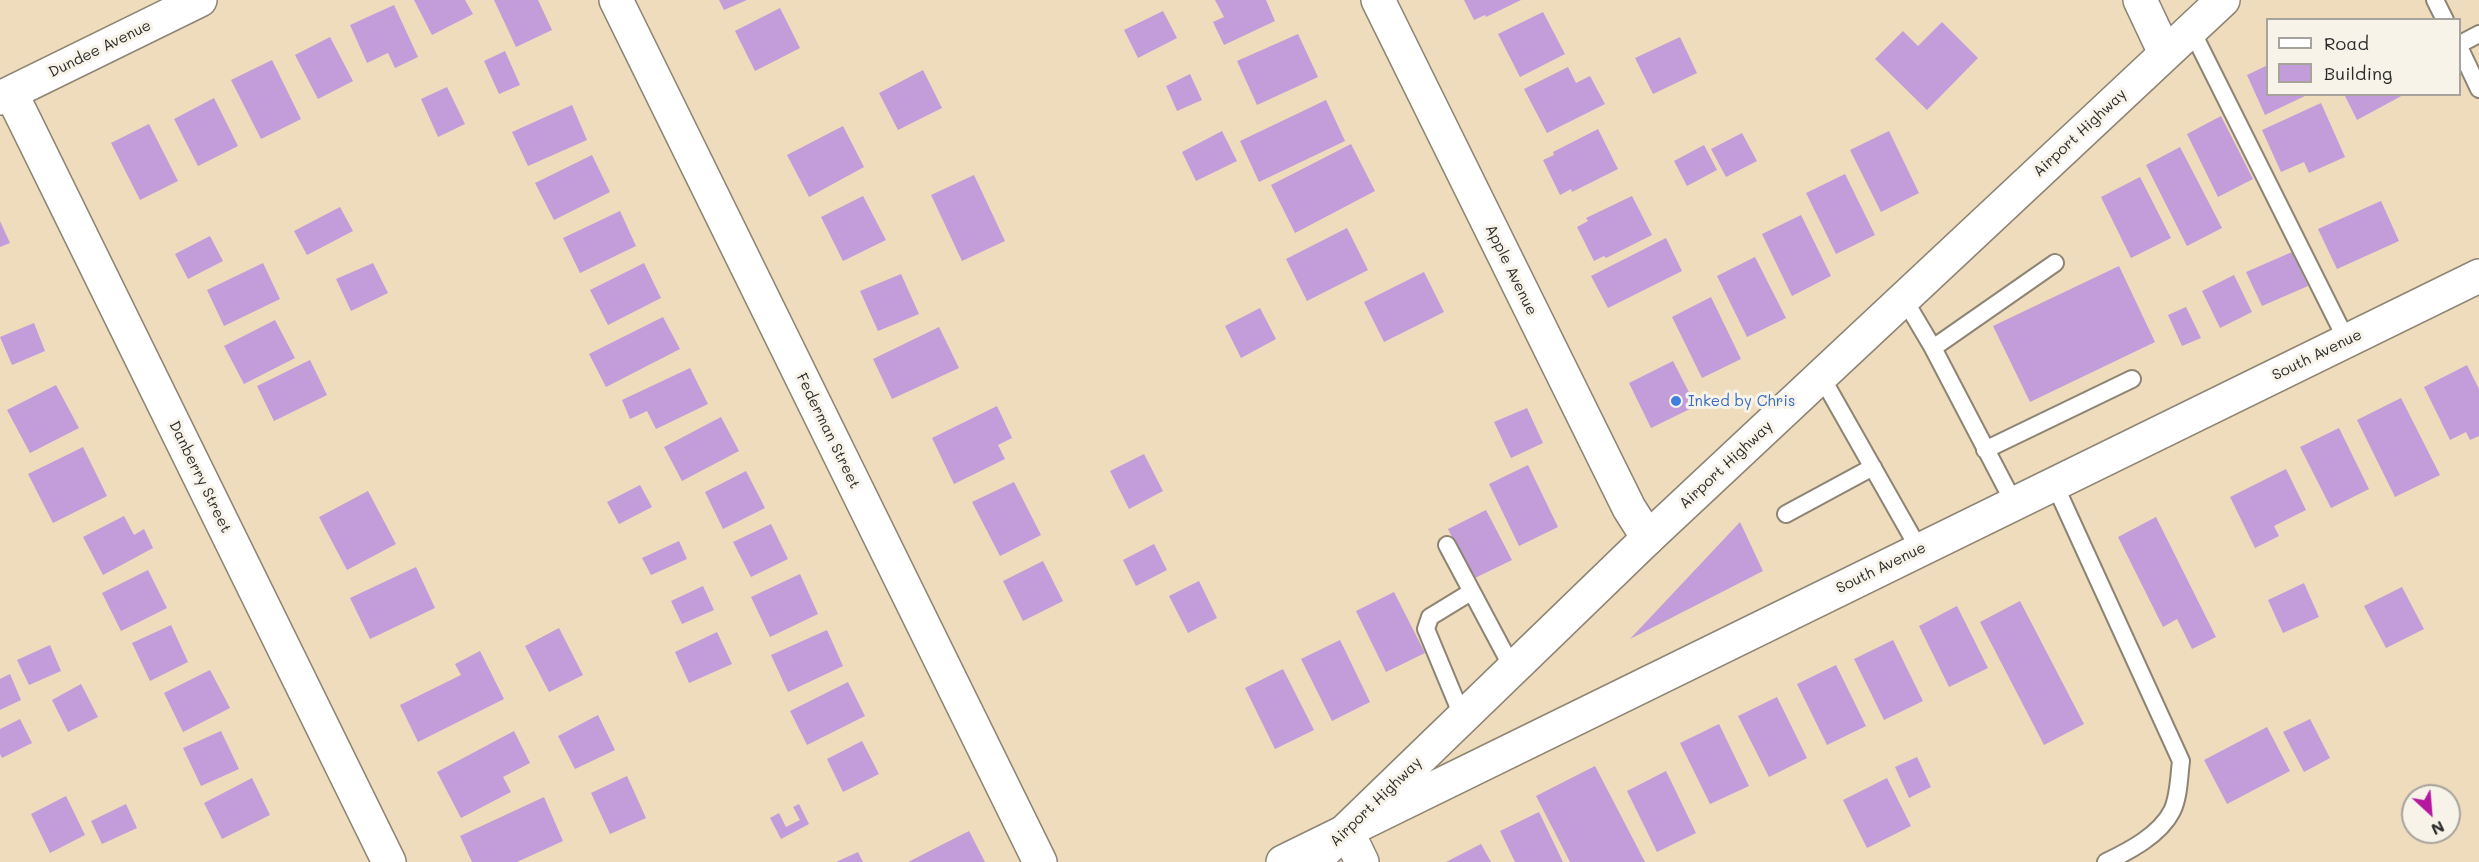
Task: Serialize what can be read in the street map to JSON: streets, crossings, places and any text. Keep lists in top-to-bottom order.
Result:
{
  "streets": {
    "street": [
      "Dundee Avenue",
      "Airport Highway",
      "Apple Avenue",
      "South Avenue",
      "Federman Street",
      "Danberry Street"
    ]
  },
  "crossings": [
    ["Dundee Avenue", "Danberry Street"],
    ["Airport Highway", "Apple Avenue"],
    ["Airport Highway", "South Avenue"]
  ],
  "places": ["Inked by Chris"],
  "legend": ["Road", "Building"],
  "north": "bottom right"
}
